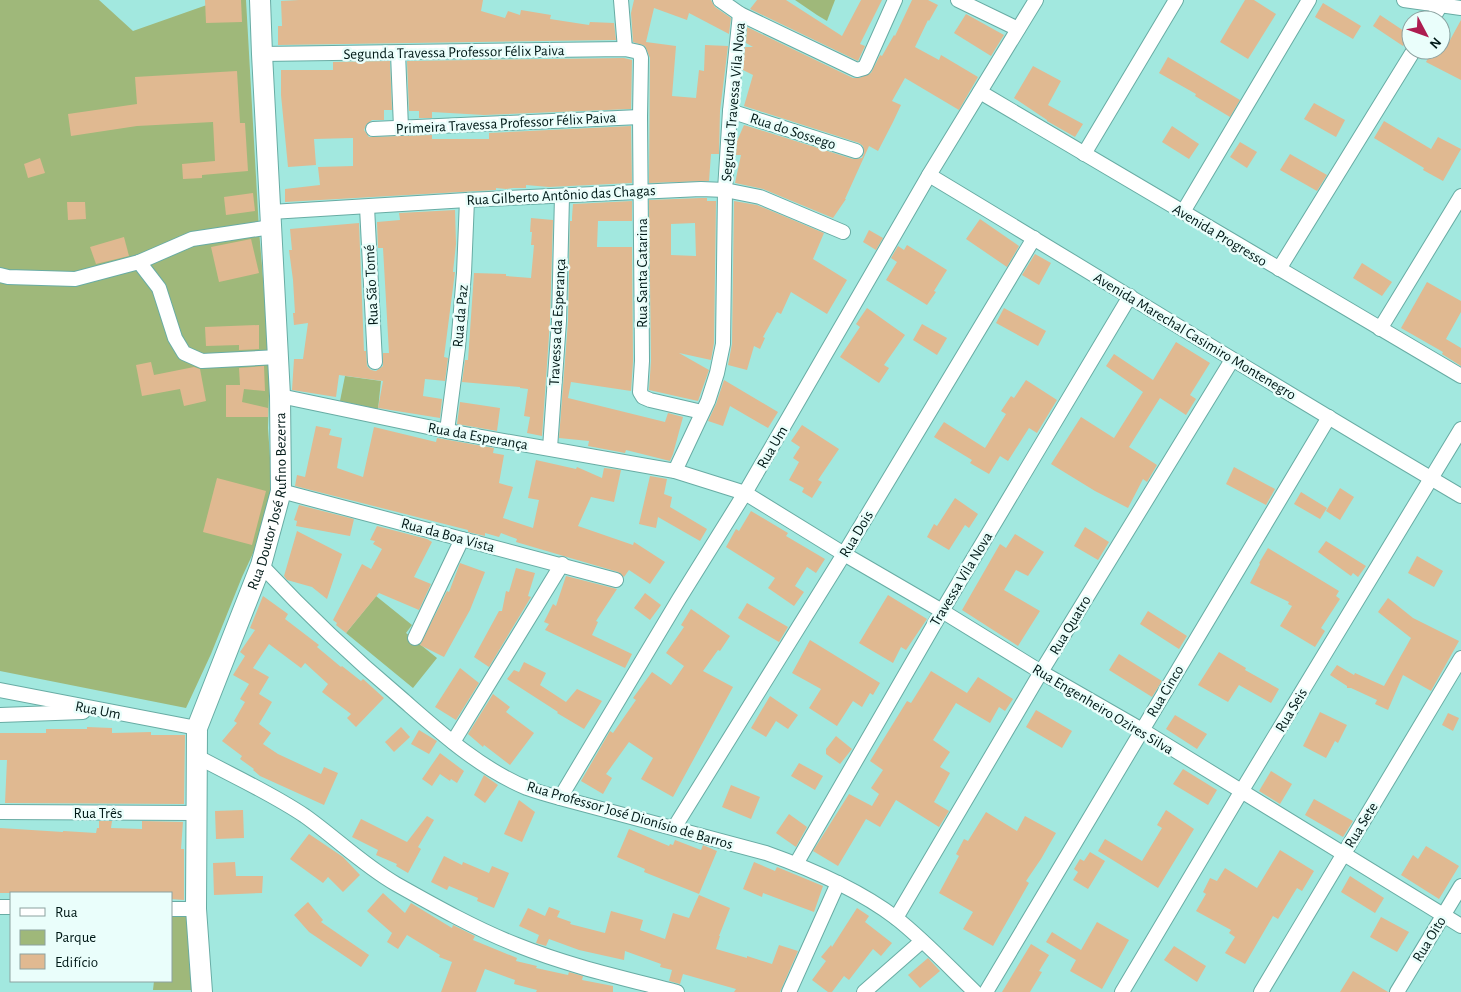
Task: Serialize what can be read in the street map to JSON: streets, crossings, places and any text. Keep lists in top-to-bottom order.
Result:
{
  "streets": {
    "main road": ["Rua Doutor José Rufino Bezerra"],
    "street": [
      "Segunda Travessa Professor Félix Paiva",
      "Segunda Travessa Vila Nova",
      "Primeira Travessa Professor Félix Paiva",
      "Rua do Sossego",
      "Rua Gilberto Antônio das Chagas",
      "Avenida Progresso",
      "Rua Santa Catarina",
      "Rua São Tomé",
      "Rua da Paz",
      "Travessa da Esperança",
      "Avenida Marechal Casimiro Montenegro",
      "Rua da Esperança",
      "Rua Um",
      "Rua Dois",
      "Rua da Boa Vista",
      "Travessa Vila Nova",
      "Rua Quatro",
      "Rua Cinco",
      "Rua Engenheiro Ozires Silva",
      "Rua Seis",
      "Rua Três",
      "Rua Professor José Dionísio de Barros",
      "Rua Sete",
      "Rua Oito"
    ]
  },
  "crossings": [
    ["Segunda Travessa Professor Félix Paiva", "Rua Santa Catarina"],
    ["Segunda Travessa Professor Félix Paiva", "Rua Doutor José Rufino Bezerra"],
    ["Segunda Travessa Vila Nova", "Rua do Sossego"],
    ["Segunda Travessa Vila Nova", "Rua Gilberto Antônio das Chagas"],
    ["Segunda Travessa Vila Nova", "Rua Santa Catarina"],
    ["Segunda Travessa Vila Nova", "Rua da Esperança"],
    ["Primeira Travessa Professor Félix Paiva", "Rua Santa Catarina"],
    ["Rua Gilberto Antônio das Chagas", "Rua Santa Catarina"],
    ["Rua Gilberto Antônio das Chagas", "Rua São Tomé"],
    ["Rua Gilberto Antônio das Chagas", "Rua da Paz"],
    ["Rua Gilberto Antônio das Chagas", "Travessa da Esperança"],
    ["Rua Gilberto Antônio das Chagas", "Rua Doutor José Rufino Bezerra"],
    ["Avenida Progresso", "Rua Um"],
    ["Rua da Paz", "Rua da Esperança"],
    ["Travessa da Esperança", "Rua da Esperança"],
    ["Avenida Marechal Casimiro Montenegro", "Rua Um"],
    ["Avenida Marechal Casimiro Montenegro", "Rua Dois"],
    ["Avenida Marechal Casimiro Montenegro", "Travessa Vila Nova"],
    ["Avenida Marechal Casimiro Montenegro", "Rua Quatro"],
    ["Avenida Marechal Casimiro Montenegro", "Rua Cinco"],
    ["Avenida Marechal Casimiro Montenegro", "Rua Seis"],
    ["Rua da Esperança", "Rua Um"],
    ["Rua da Esperança", "Rua Doutor José Rufino Bezerra"],
    ["Rua da Esperança", "Rua Engenheiro Ozires Silva"],
    ["Rua Um", "Rua Doutor José Rufino Bezerra"],
    ["Rua Um", "Rua Engenheiro Ozires Silva"],
    ["Rua Um", "Rua Professor José Dionísio de Barros"],
    ["Rua Doutor José Rufino Bezerra", "Rua da Boa Vista"],
    ["Rua Doutor José Rufino Bezerra", "Rua Três"],
    ["Rua Doutor José Rufino Bezerra", "Rua Professor José Dionísio de Barros"],
    ["Rua Dois", "Rua Engenheiro Ozires Silva"],
    ["Rua Dois", "Rua Professor José Dionísio de Barros"],
    ["Travessa Vila Nova", "Rua Engenheiro Ozires Silva"],
    ["Travessa Vila Nova", "Rua Professor José Dionísio de Barros"],
    ["Rua Quatro", "Rua Engenheiro Ozires Silva"],
    ["Rua Quatro", "Rua Professor José Dionísio de Barros"],
    ["Rua Cinco", "Rua Engenheiro Ozires Silva"],
    ["Rua Engenheiro Ozires Silva", "Rua Seis"],
    ["Rua Engenheiro Ozires Silva", "Rua Sete"],
    ["Rua Engenheiro Ozires Silva", "Rua Oito"]
  ],
  "legend": ["Rua", "Parque", "Edifício"],
  "north": "bottom right"
}
